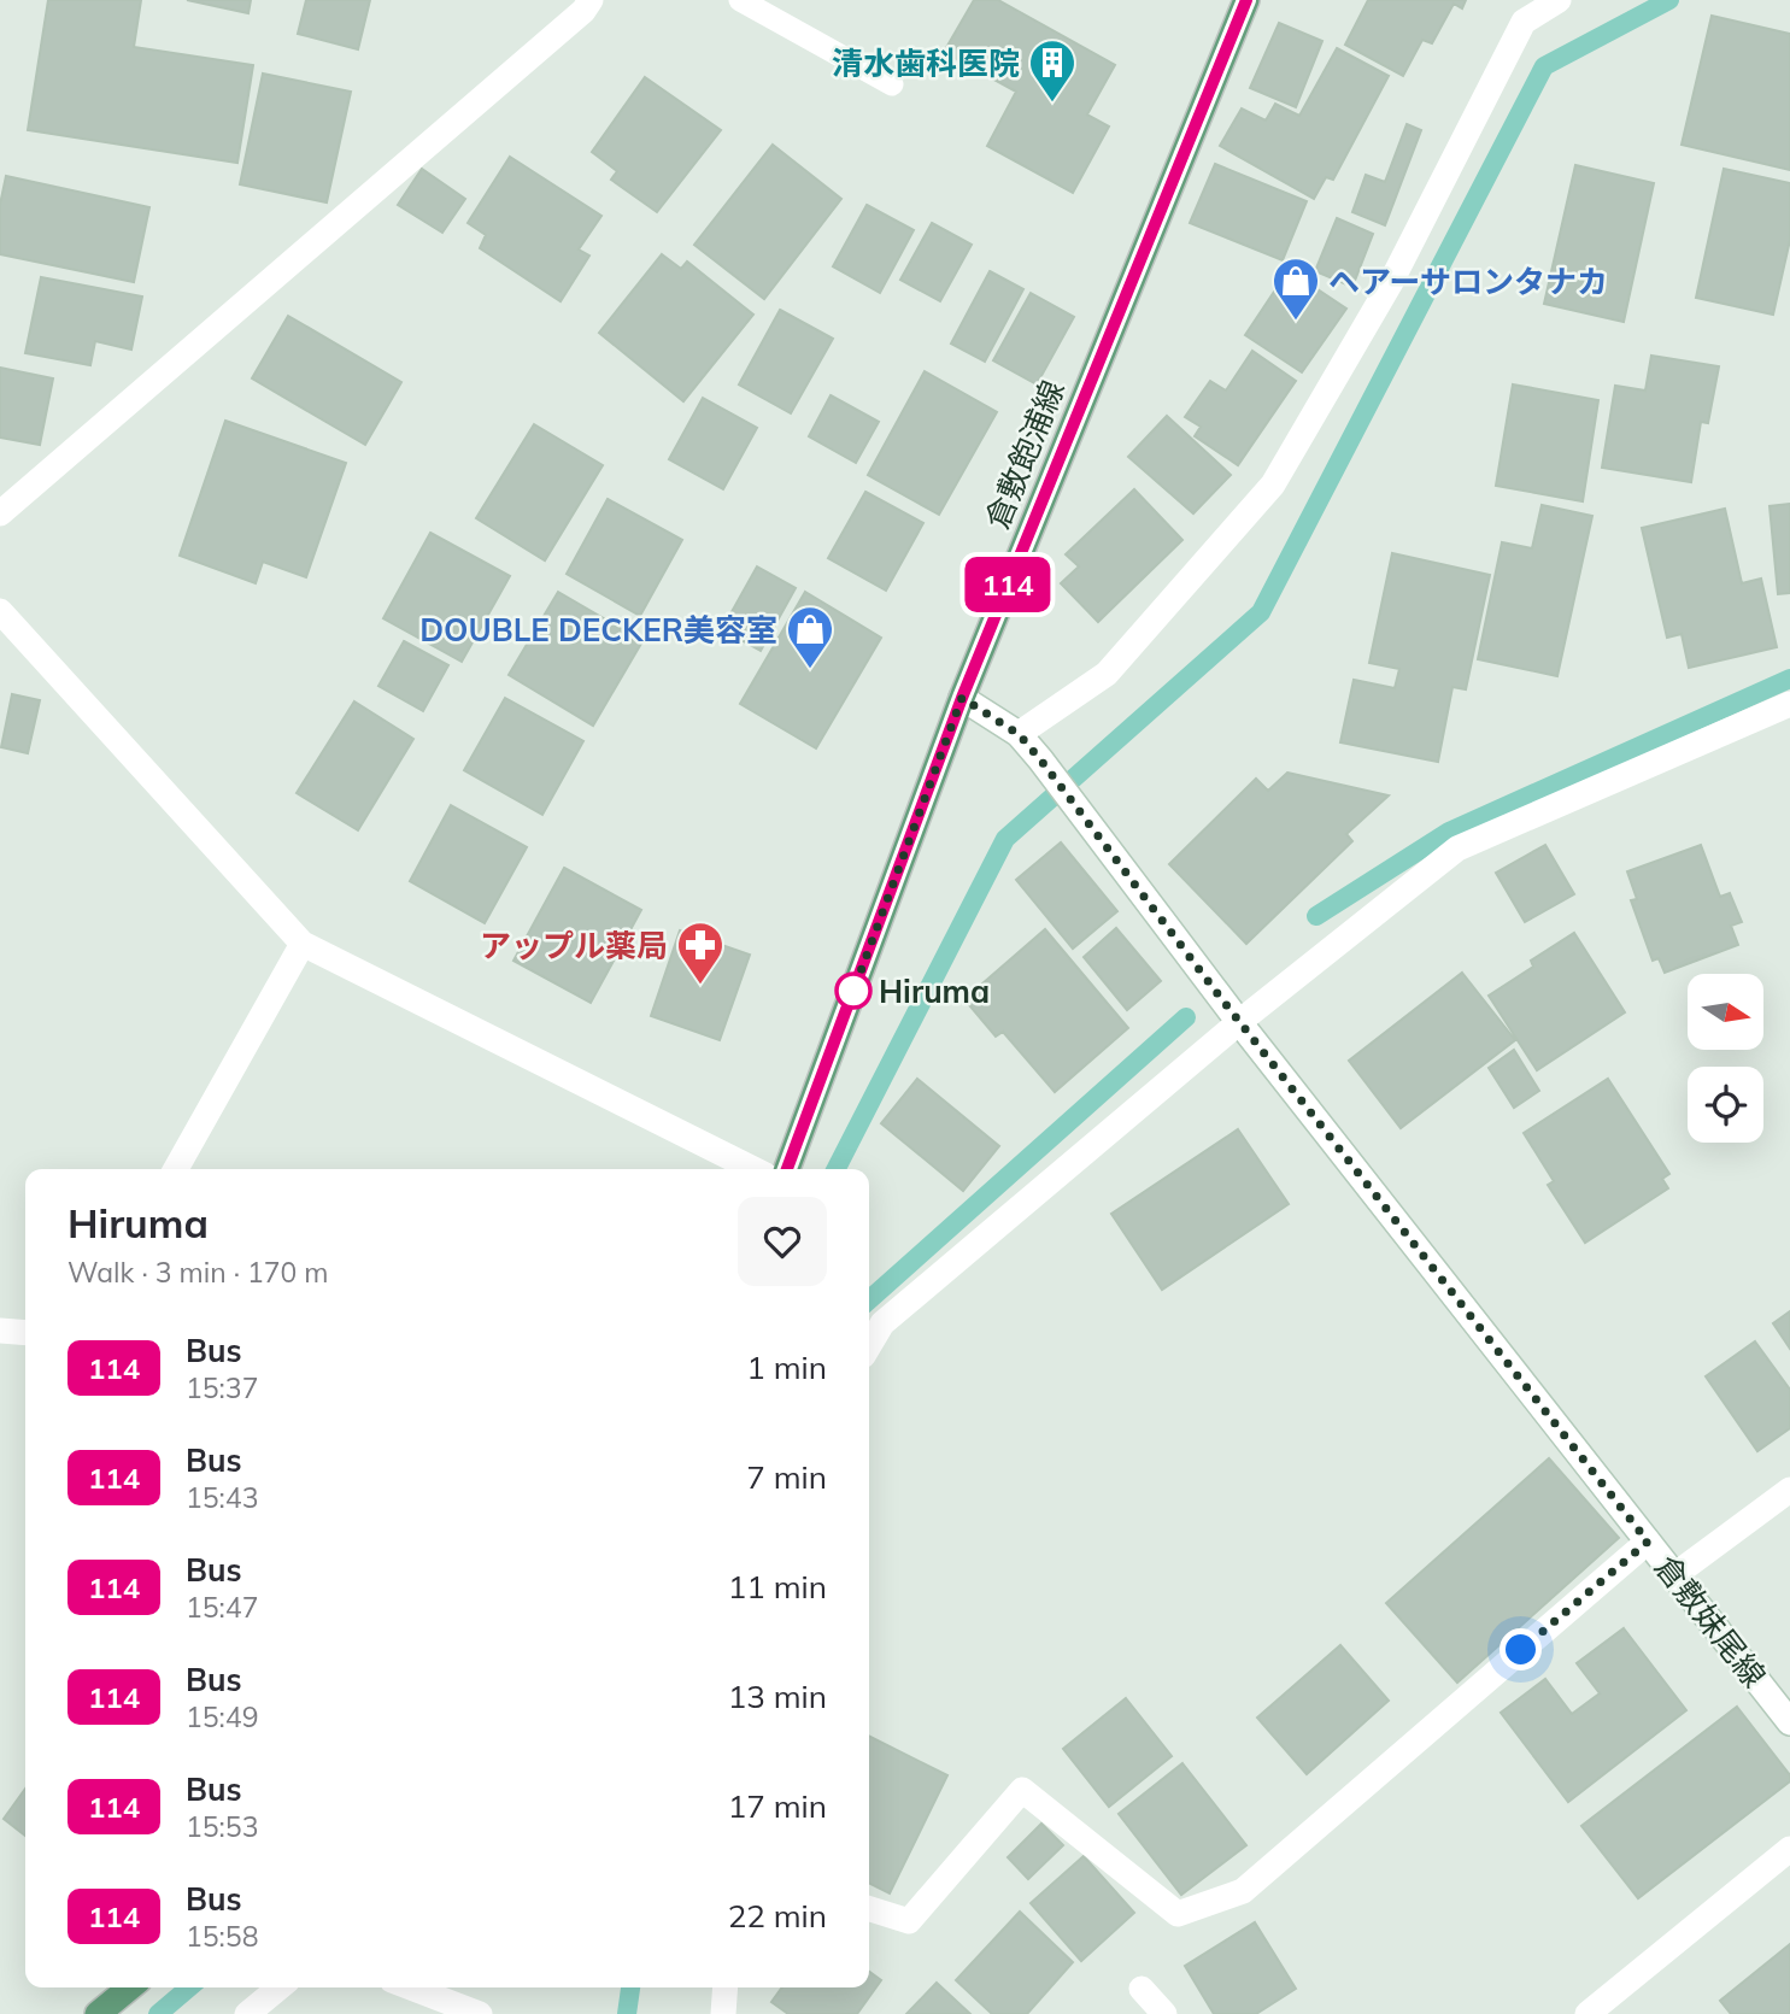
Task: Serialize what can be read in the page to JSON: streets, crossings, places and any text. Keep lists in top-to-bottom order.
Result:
{
  "streets": {
    "main road": ["倉敷飽浦線"],
    "street": ["倉敷妹尾線"]
  },
  "crossings": [
    ["倉敷飽浦線", "倉敷妹尾線"]
  ],
  "places": {
    "building": ["清水歯科医院"],
    "shop": ["ヘアーサロンタナカ", "DOUBLE DECKER美容室"],
    "pharmacy": ["アップル薬局"],
    "other": ["Hiruma"]
  },
  "lines": ["bus line 114"],
  "north": "right",
  "page": {
    "on_map": "114",
    "heading": ["Hiruma", "Walk · 3 min · 170 m"],
    "list": [
      {
        "mark": "114",
        "name": "Bus",
        "note": "15:37",
        "value": "1 min"
      },
      {
        "mark": "114",
        "name": "Bus",
        "note": "15:43",
        "value": "7 min"
      },
      {
        "mark": "114",
        "name": "Bus",
        "note": "15:47",
        "value": "11 min"
      },
      {
        "mark": "114",
        "name": "Bus",
        "note": "15:49",
        "value": "13 min"
      },
      {
        "mark": "114",
        "name": "Bus",
        "note": "15:53",
        "value": "17 min"
      },
      {
        "mark": "114",
        "name": "Bus",
        "note": "15:58",
        "value": "22 min"
      }
    ]
  }
}
